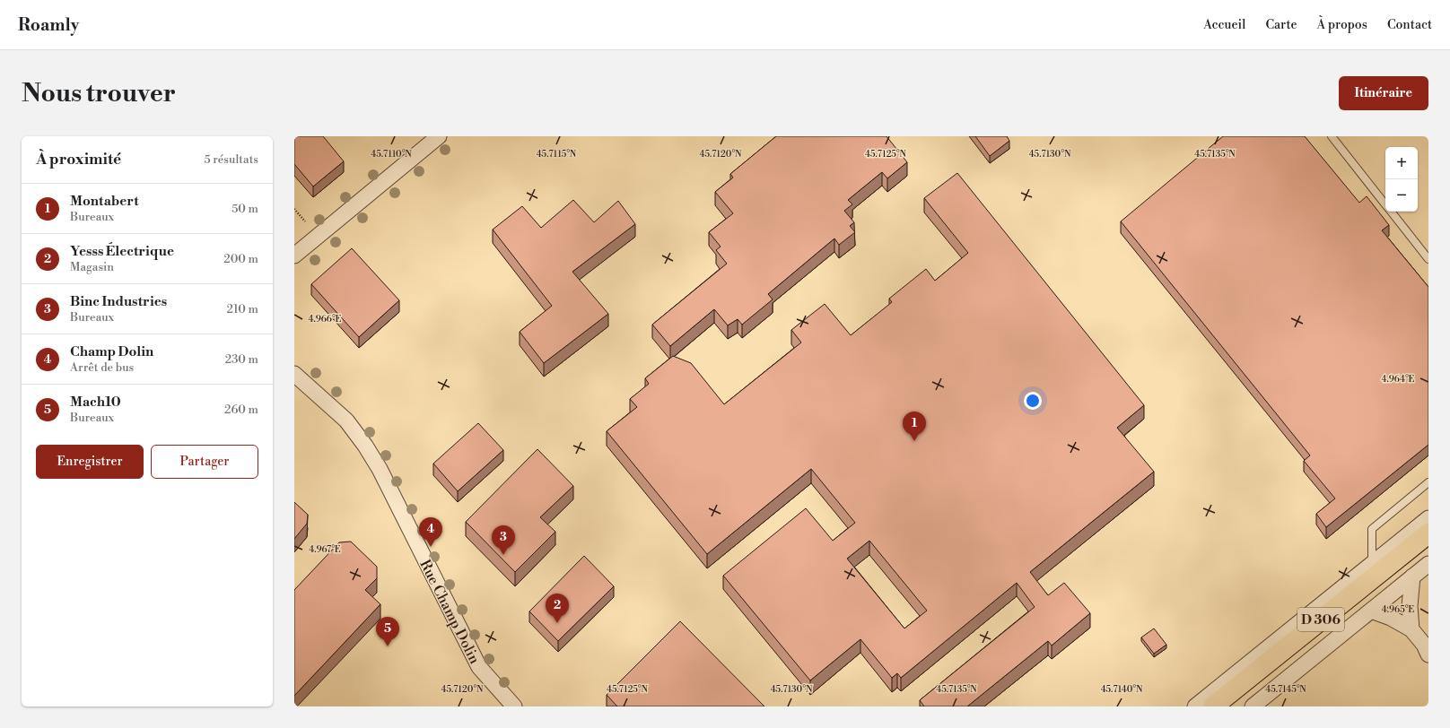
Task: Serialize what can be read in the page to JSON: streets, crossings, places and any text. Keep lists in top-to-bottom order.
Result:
{
  "streets": {
    "main road": ["D 306"],
    "street": ["Rue Champ Dolin"]
  },
  "page": {
    "header": "Roamly",
    "nav": [
      "Accueil",
      "Carte",
      "À propos",
      "Contact"
    ],
    "buttons": [
      "Itinéraire",
      ["Enregistrer", "Partager"]
    ],
    "title": "Nous trouver",
    "heading": ["À proximité", "5 résultats"],
    "map_buttons": ["+", "−"],
    "list": [
      {
        "mark": "1",
        "name": "Montabert",
        "note": "Bureaux",
        "value": "50 m"
      },
      {
        "mark": "2",
        "name": "Yesss Électrique",
        "note": "Magasin",
        "value": "200 m"
      },
      {
        "mark": "3",
        "name": "Binc Industries",
        "note": "Bureaux",
        "value": "210 m"
      },
      {
        "mark": "4",
        "name": "Champ Dolin",
        "note": "Arrêt de bus",
        "value": "230 m"
      },
      {
        "mark": "5",
        "name": "Mach10",
        "note": "Bureaux",
        "value": "260 m"
      }
    ],
    "pins": [
      "1",
      "4",
      "3",
      "2",
      "5"
    ]
  },
  "coordinates": [
    "45.7110°N",
    "45.7115°N",
    "45.7120°N",
    "45.7125°N",
    "45.7130°N",
    "45.7135°N",
    "4.966°E",
    "4.964°E",
    "4.967°E",
    "4.965°E",
    "45.7140°N",
    "45.7145°N"
  ]
}
